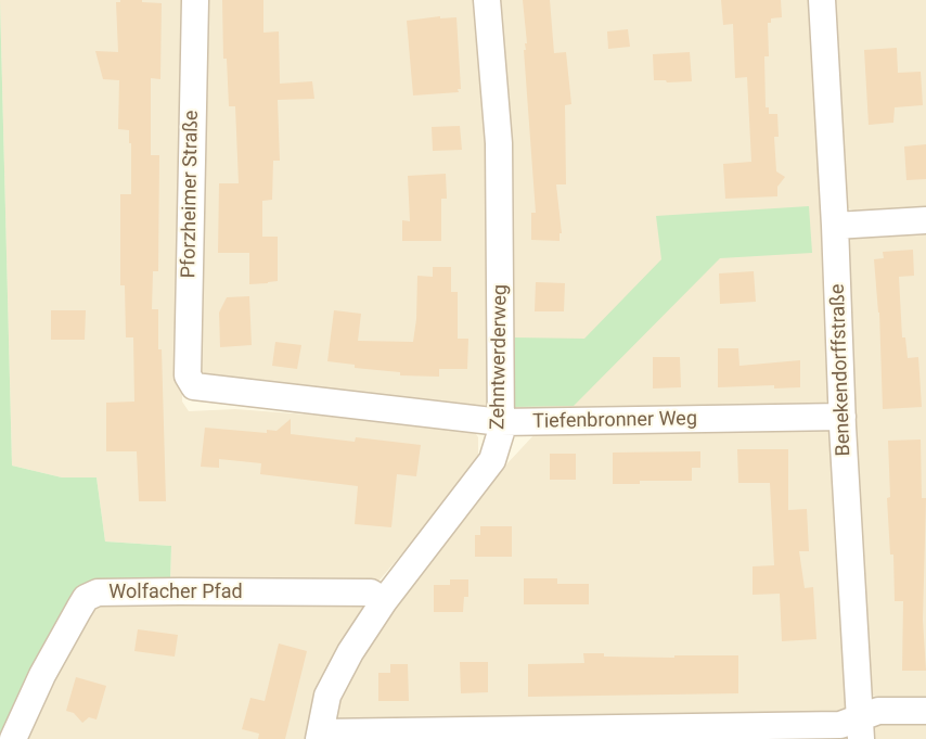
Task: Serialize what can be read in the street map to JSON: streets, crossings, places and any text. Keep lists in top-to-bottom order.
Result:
{
  "streets": {
    "street": [
      "Pforzheimer Straße",
      "Zehntwerderweg",
      "Benekendorffstraße",
      "Tiefenbronner Weg",
      "Wolfacher Pfad"
    ]
  },
  "crossings": [
    ["Pforzheimer Straße", "Tiefenbronner Weg"],
    ["Zehntwerderweg", "Tiefenbronner Weg"],
    ["Zehntwerderweg", "Wolfacher Pfad"],
    ["Benekendorffstraße", "Tiefenbronner Weg"]
  ]
}
